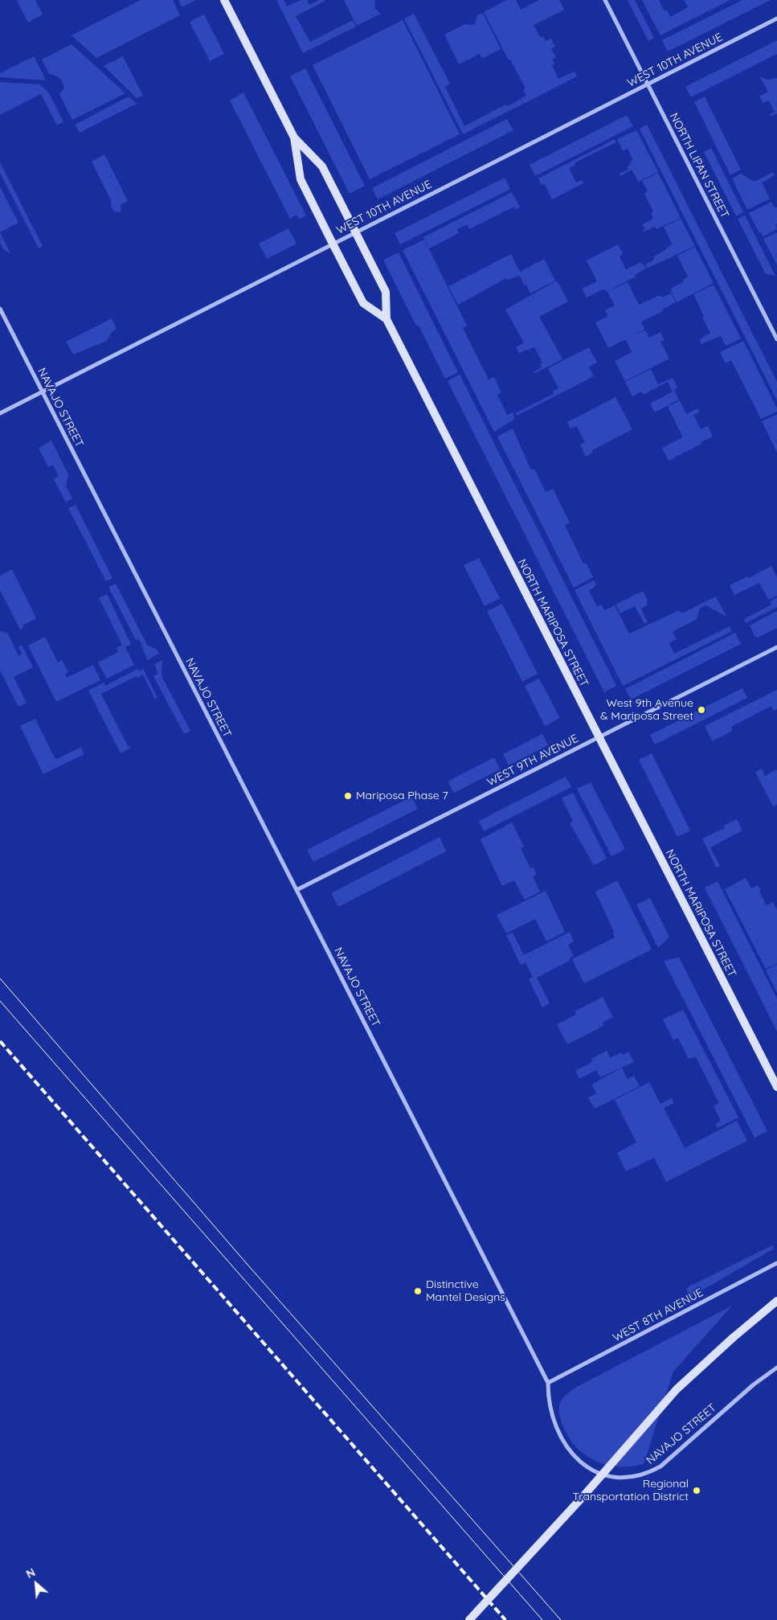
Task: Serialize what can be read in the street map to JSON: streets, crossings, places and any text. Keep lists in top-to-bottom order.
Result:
{
  "streets": {
    "street": [
      "WEST 10TH AVENUE",
      "NORTH LIPAN STREET",
      "NAVAJO STREET",
      "NORTH MARIPOSA STREET",
      "WEST 9TH AVENUE",
      "WEST 8TH AVENUE"
    ]
  },
  "crossings": [
    ["WEST 10TH AVENUE", "NORTH LIPAN STREET"],
    ["WEST 10TH AVENUE", "NAVAJO STREET"],
    ["WEST 10TH AVENUE", "NORTH MARIPOSA STREET"],
    ["NAVAJO STREET", "WEST 9TH AVENUE"],
    ["NAVAJO STREET", "WEST 8TH AVENUE"],
    ["NORTH MARIPOSA STREET", "WEST 9TH AVENUE"]
  ],
  "places": [
    "West 9th Avenue & Mariposa Street",
    "Mariposa Phase 7",
    "Distinctive Mantel Designs",
    "Regional Transportation District"
  ],
  "north": "top left"
}
